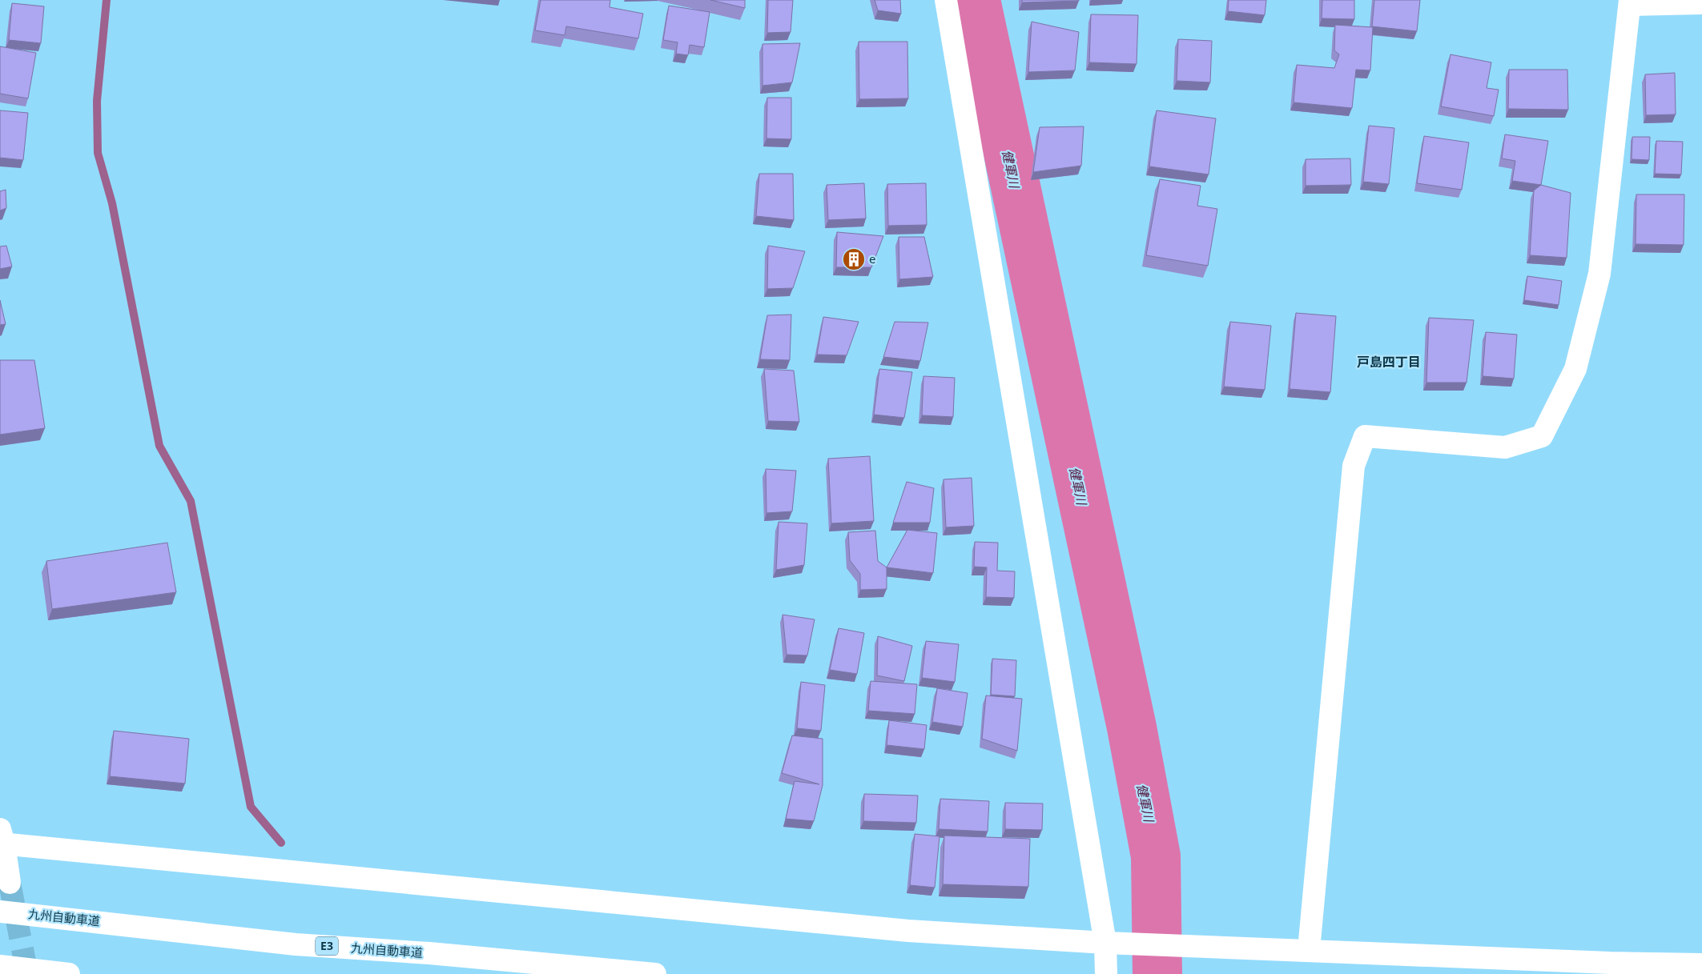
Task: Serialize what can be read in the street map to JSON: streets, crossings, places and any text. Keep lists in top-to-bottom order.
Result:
{
  "streets": {
    "main road": ["九州自動車道", "E3"]
  },
  "districts": ["戸島四丁目"],
  "water": ["健軍川"],
  "places": {
    "building": ["e"]
  }
}
